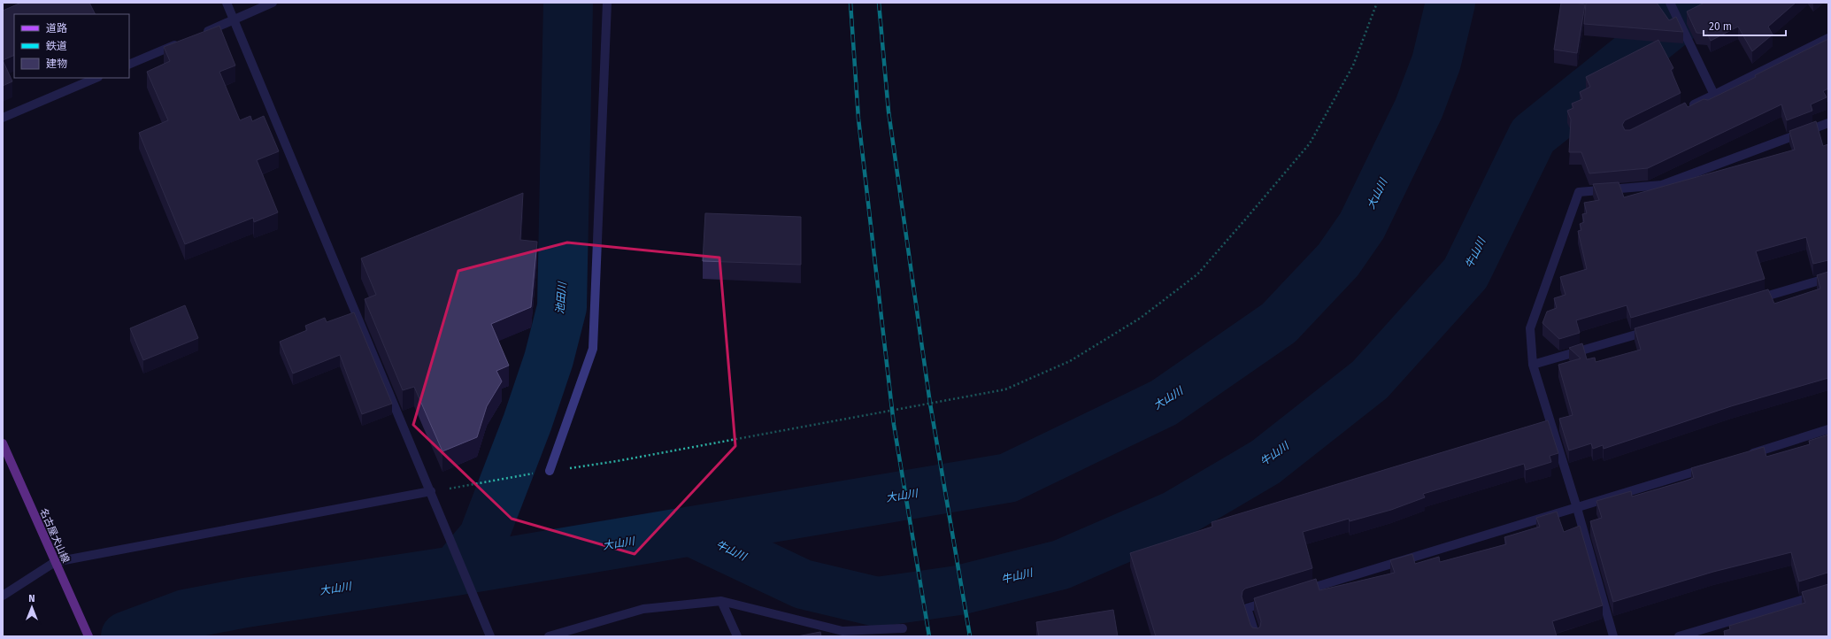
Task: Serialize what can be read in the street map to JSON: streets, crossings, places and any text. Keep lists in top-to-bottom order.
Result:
{
  "streets": {
    "main road": ["名古屋犬山線"]
  },
  "water": ["大山川", "牛山川", "池田川"],
  "legend": ["道路", "鉄道", "建物"],
  "scale_bar": "20 m",
  "north": "top"
}
